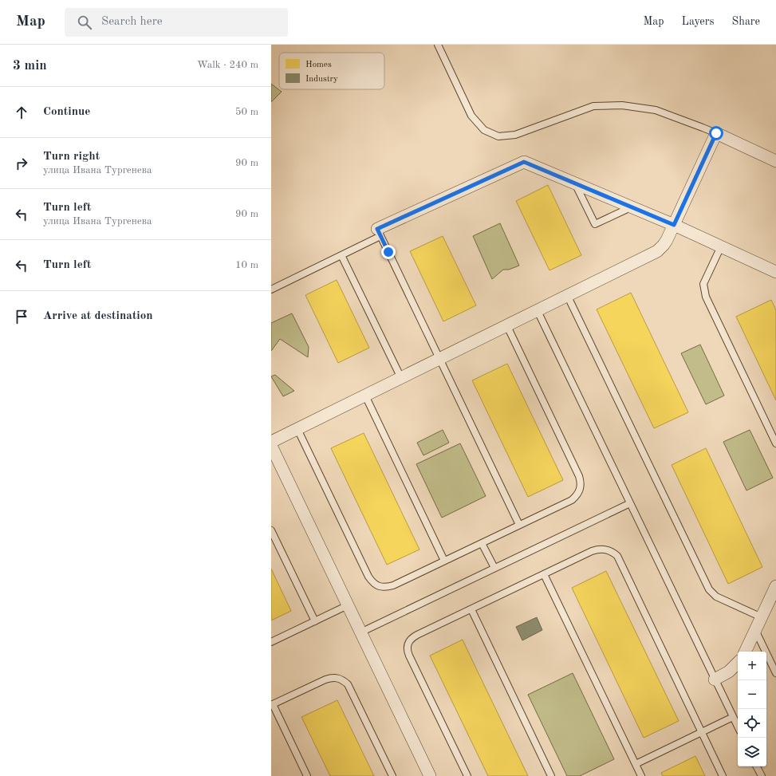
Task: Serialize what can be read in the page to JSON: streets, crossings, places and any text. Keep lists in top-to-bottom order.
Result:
{
  "legend": ["Homes", "Industry"],
  "page": {
    "header": "Map",
    "search": "Search here",
    "nav": ["Map", "Layers", "Share"],
    "heading": ["3 min", "Walk · 240 m"],
    "list": [
      ["Continue", "50 m"],
      ["Turn right", "улица Ивана Тургенева", "90 m"],
      ["Turn left", "улица Ивана Тургенева", "90 m"],
      ["Turn left", "10 m"],
      "Arrive at destination"
    ],
    "map_buttons": ["+", "−"]
  }
}
